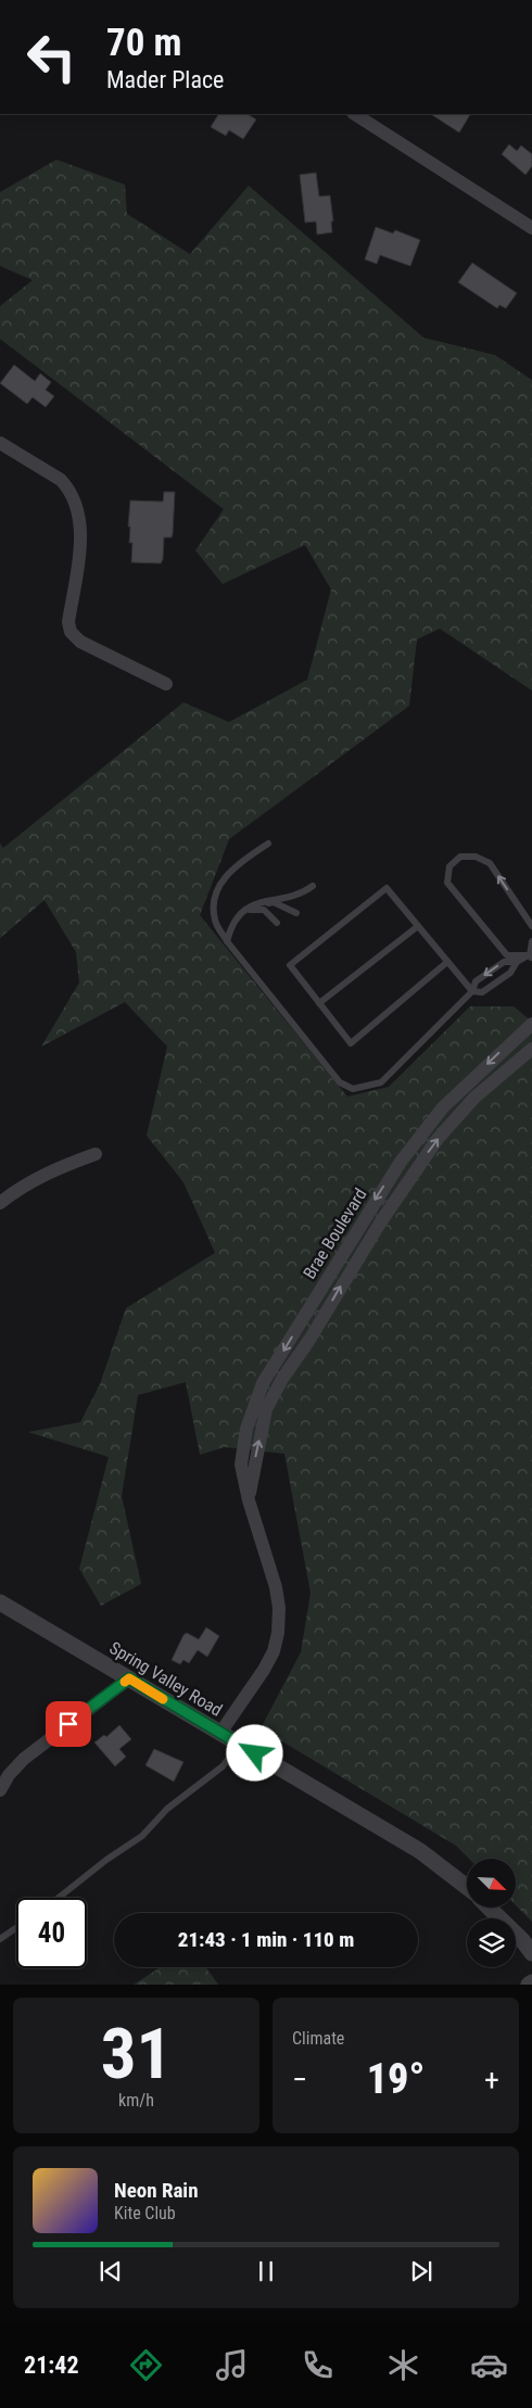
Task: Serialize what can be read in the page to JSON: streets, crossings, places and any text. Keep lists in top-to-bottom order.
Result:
{
  "streets": {
    "street": ["Brae Boulevard", "Spring Valley Road"]
  },
  "crossings": [
    ["Brae Boulevard", "Spring Valley Road"]
  ],
  "north": "bottom right",
  "page": {
    "turn": ["70 m", "Mader Place"],
    "limit": "40",
    "trip": "21:43 · 1 min · 110 m",
    "tile": [
      ["31", "km/h"],
      "Climate"
    ],
    "heat": ["−", "19°", "+"],
    "song": ["Neon Rain", "Kite Club"],
    "tabs": "21:42"
  }
}
